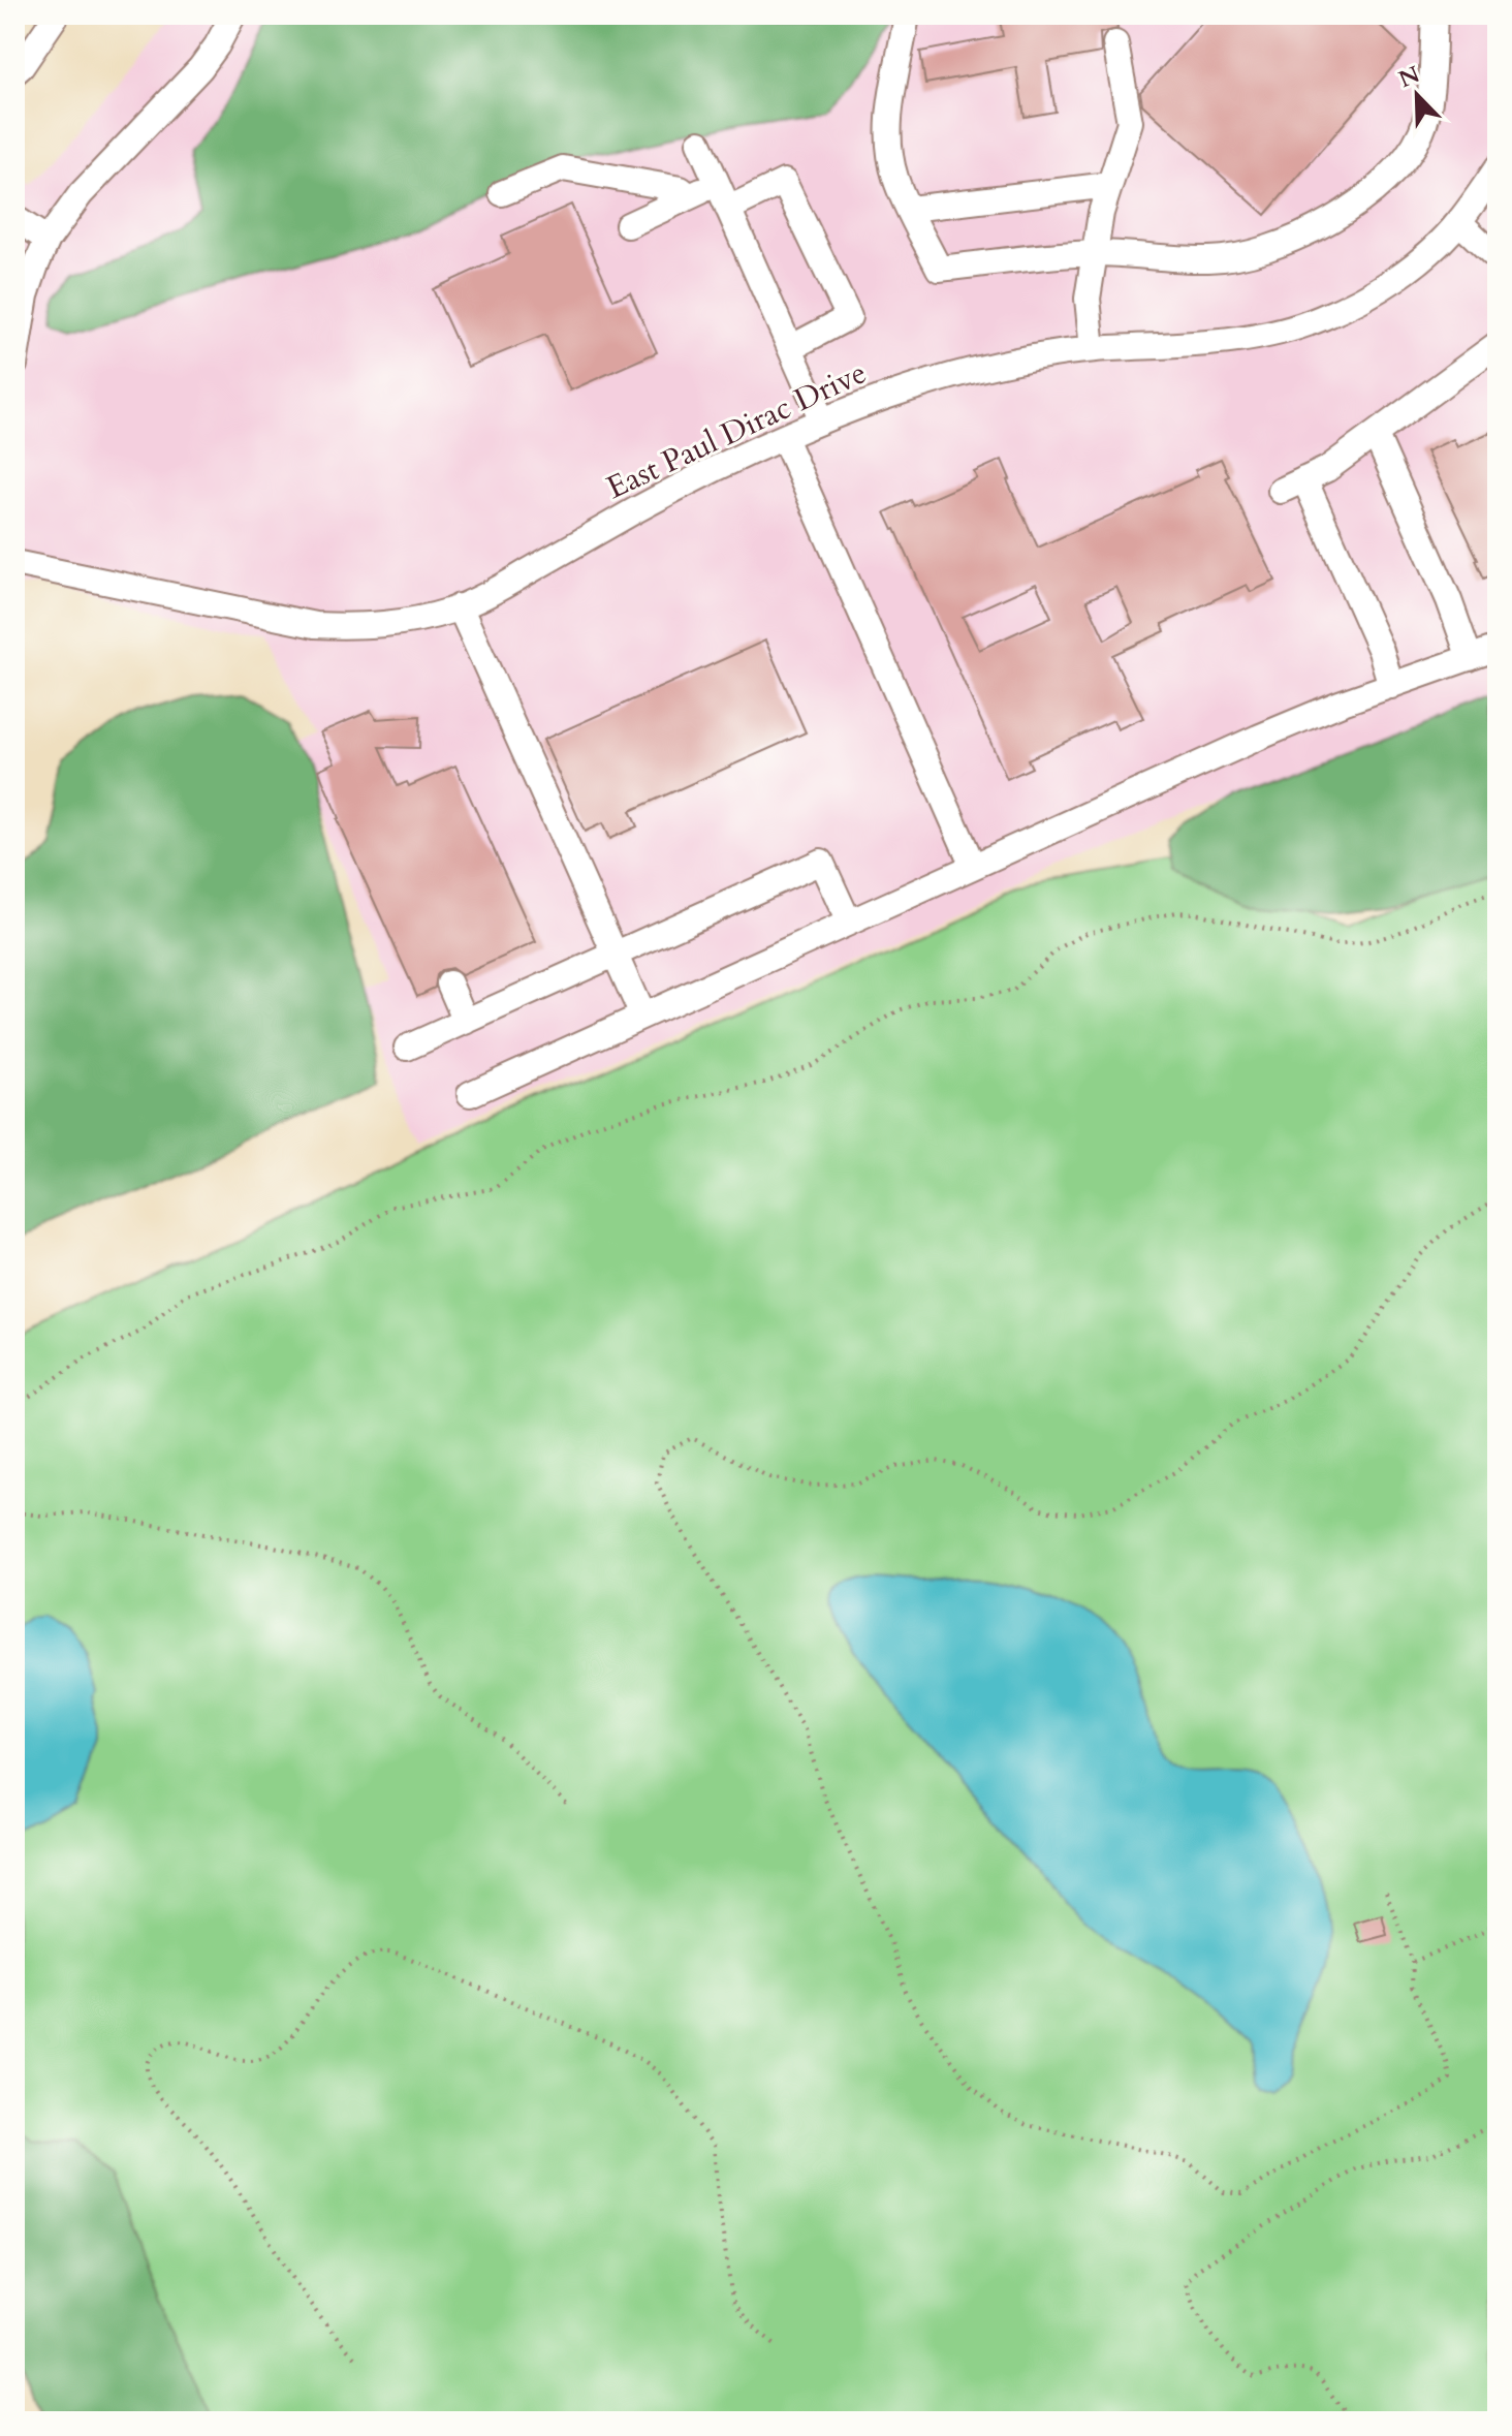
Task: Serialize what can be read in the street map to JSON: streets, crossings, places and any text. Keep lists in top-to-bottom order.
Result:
{
  "streets": {
    "street": ["East Paul Dirac Drive"]
  },
  "north": "top left"
}
